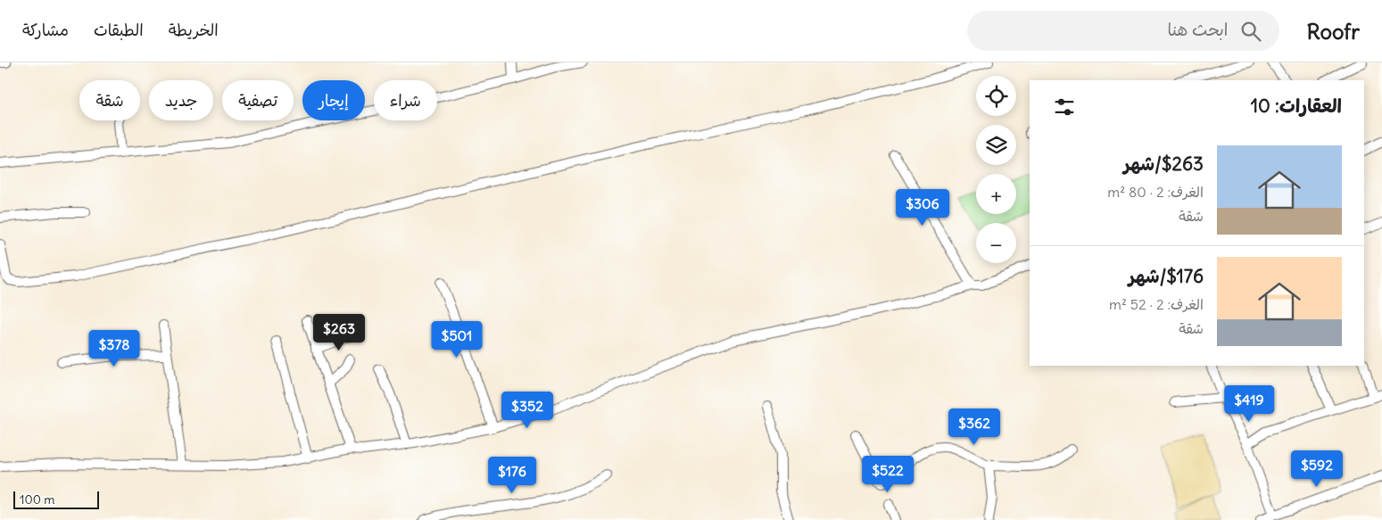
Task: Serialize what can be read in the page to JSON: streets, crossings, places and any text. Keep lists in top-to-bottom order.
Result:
{
  "scale_bar": "100 m",
  "page": {
    "header": "Roofr",
    "search": "ابحث هنا",
    "nav": ["الخريطة", "الطبقات", "مشاركة"],
    "map_buttons": ["+", "−"],
    "chip": [
      "شراء",
      "إيجار",
      "تصفية",
      "جديد",
      "شقة"
    ],
    "heading": "العقارات: 10",
    "list": [
      {
        "name": "$263/شهر",
        "note": "الغرف: 2 · 80 m² · شقة"
      },
      {
        "name": "$176/شهر",
        "note": "الغرف: 2 · 52 m² · شقة"
      }
    ],
    "price": [
      "$306",
      "$263",
      "$501",
      "$378",
      "$419",
      "$352",
      "$362",
      "$592",
      "$522",
      "$176"
    ],
    "scale": "100 m"
  }
}
